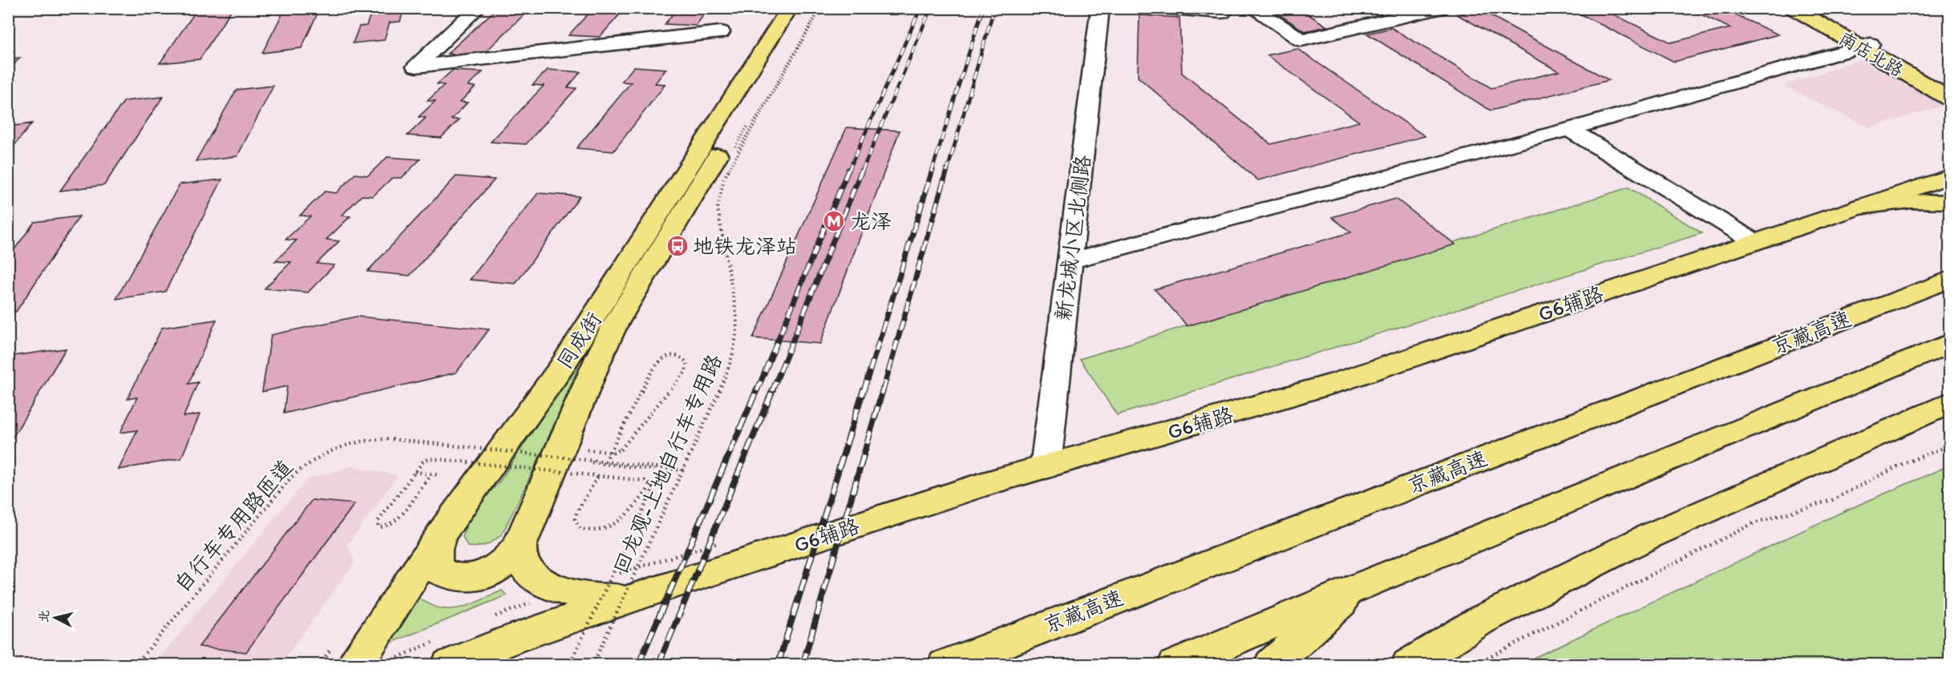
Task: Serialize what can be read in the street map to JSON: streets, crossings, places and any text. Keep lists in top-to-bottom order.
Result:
{
  "streets": {
    "main road": [
      "南店北路",
      "G6辅路",
      "京藏高速",
      "同成街"
    ],
    "street": ["新龙城小区北侧路"],
    "path": ["回龙观-上地自行车专用路", "自行车专用路匝道"]
  },
  "crossings": [
    ["新龙城小区北侧路", "G6辅路"],
    ["G6辅路", "同成街"],
    ["回龙观-上地自行车专用路", "自行车专用路匝道"]
  ],
  "places": {
    "metro station": ["龙泽"],
    "bus stop": ["地铁龙泽站"]
  },
  "north": "left"
}
